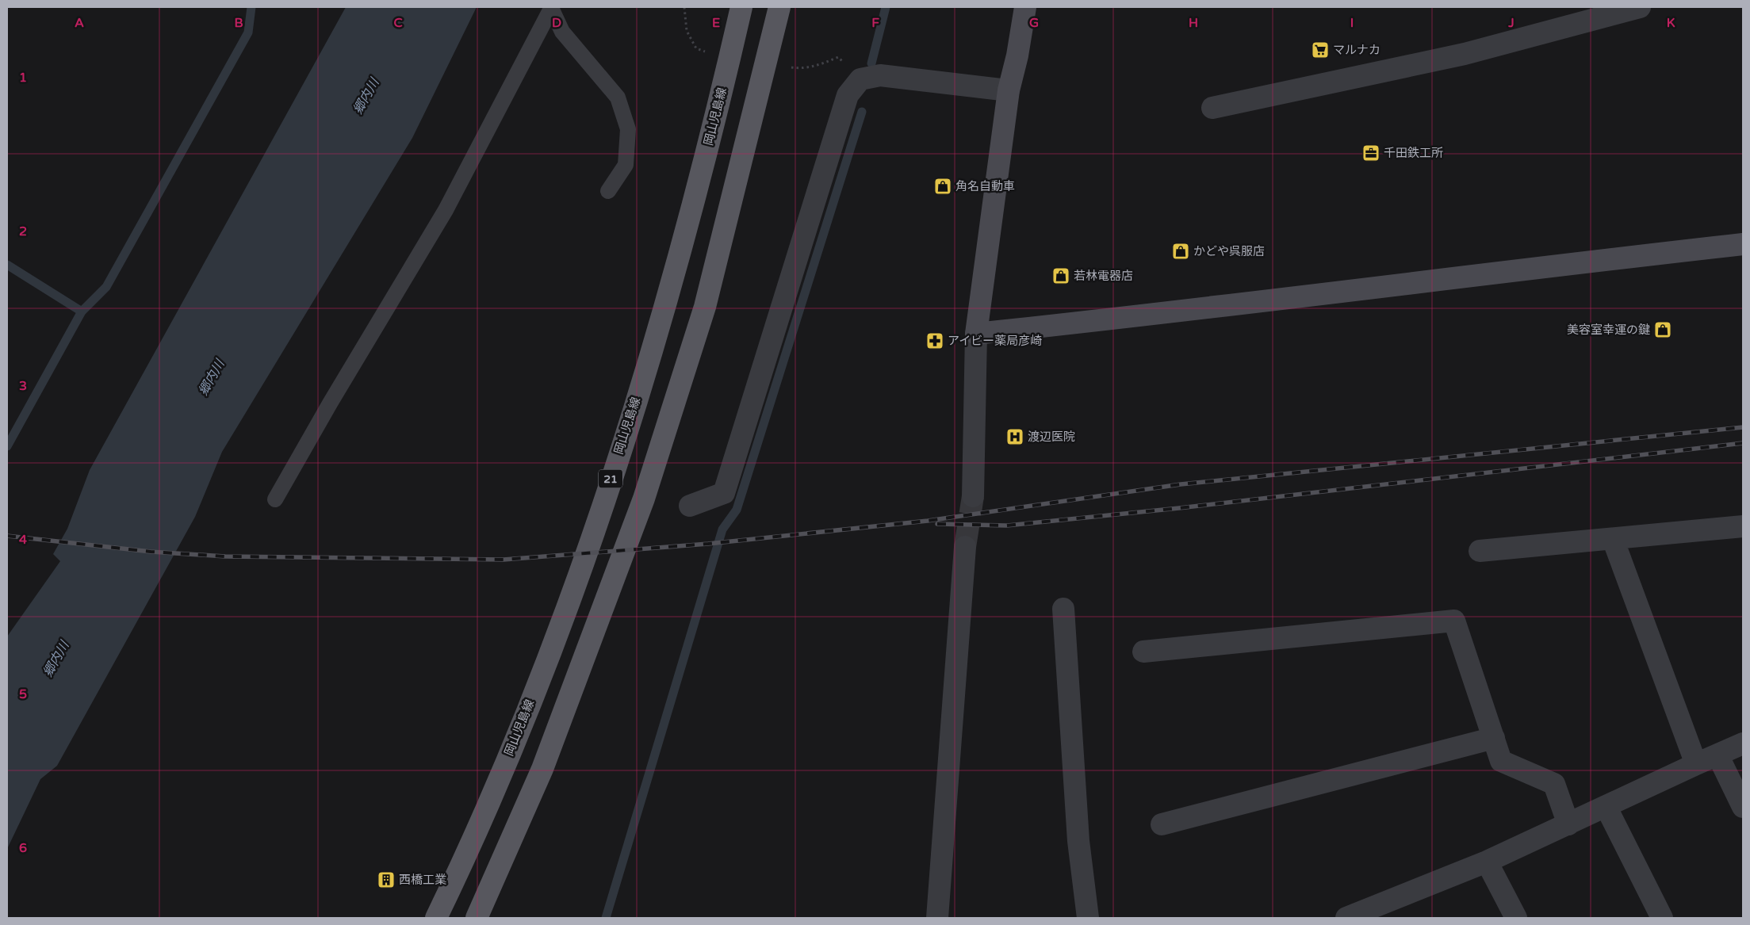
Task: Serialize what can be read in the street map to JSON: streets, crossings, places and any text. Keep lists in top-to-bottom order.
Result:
{
  "streets": {
    "main road": ["岡山児島線", "21"]
  },
  "water": ["郷内川"],
  "places": {
    "supermarket": ["マルナカ"],
    "office": ["千田鉄工所"],
    "shop": [
      "角名自動車",
      "かどや呉服店",
      "若林電器店",
      "美容室幸運の鍵"
    ],
    "pharmacy": ["アイビー薬局彦崎"],
    "hospital": ["渡辺医院"],
    "building": ["西橋工業"]
  },
  "grid": {
    "columns": [
      "A",
      "B",
      "C",
      "D",
      "E",
      "F",
      "G",
      "H",
      "I",
      "J",
      "K"
    ],
    "rows": [
      "1",
      "2",
      "3",
      "4",
      "5",
      "6"
    ]
  }
}
